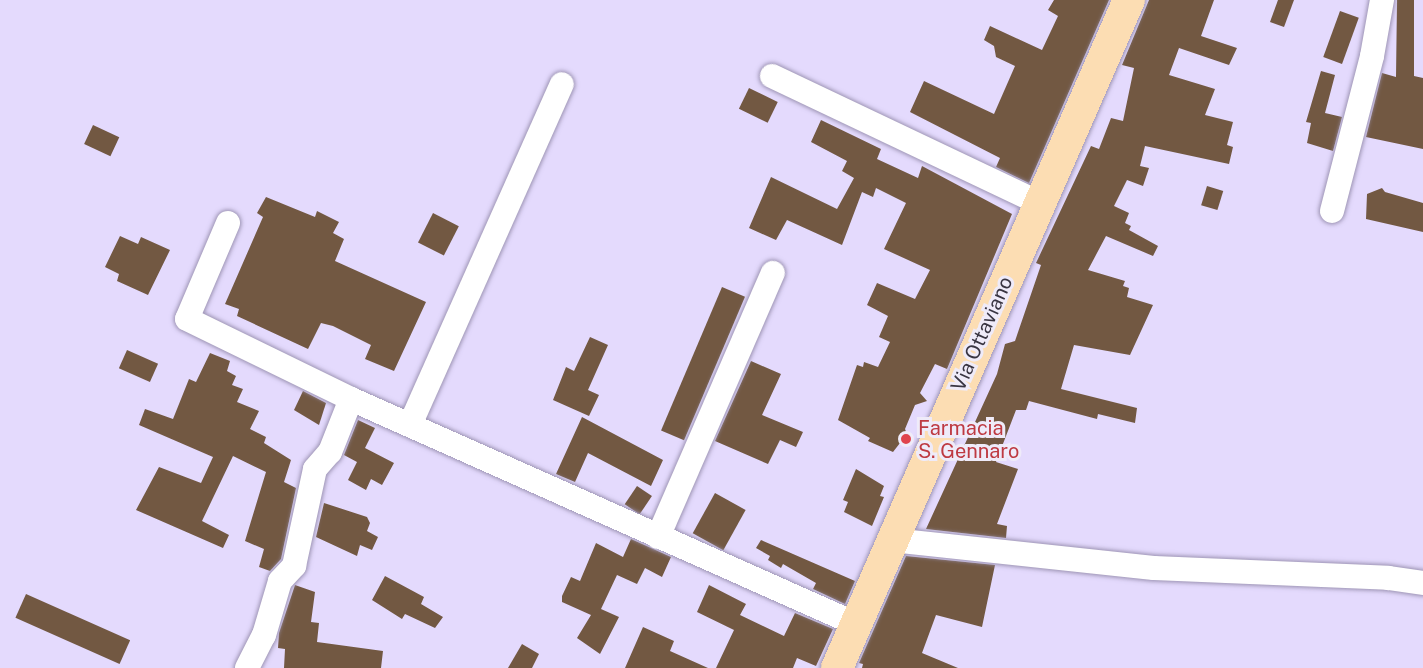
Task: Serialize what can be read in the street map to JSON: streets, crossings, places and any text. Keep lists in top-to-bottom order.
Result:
{
  "streets": {
    "main road": ["Via Ottaviano"]
  },
  "places": ["Farmacia S. Gennaro"]
}
